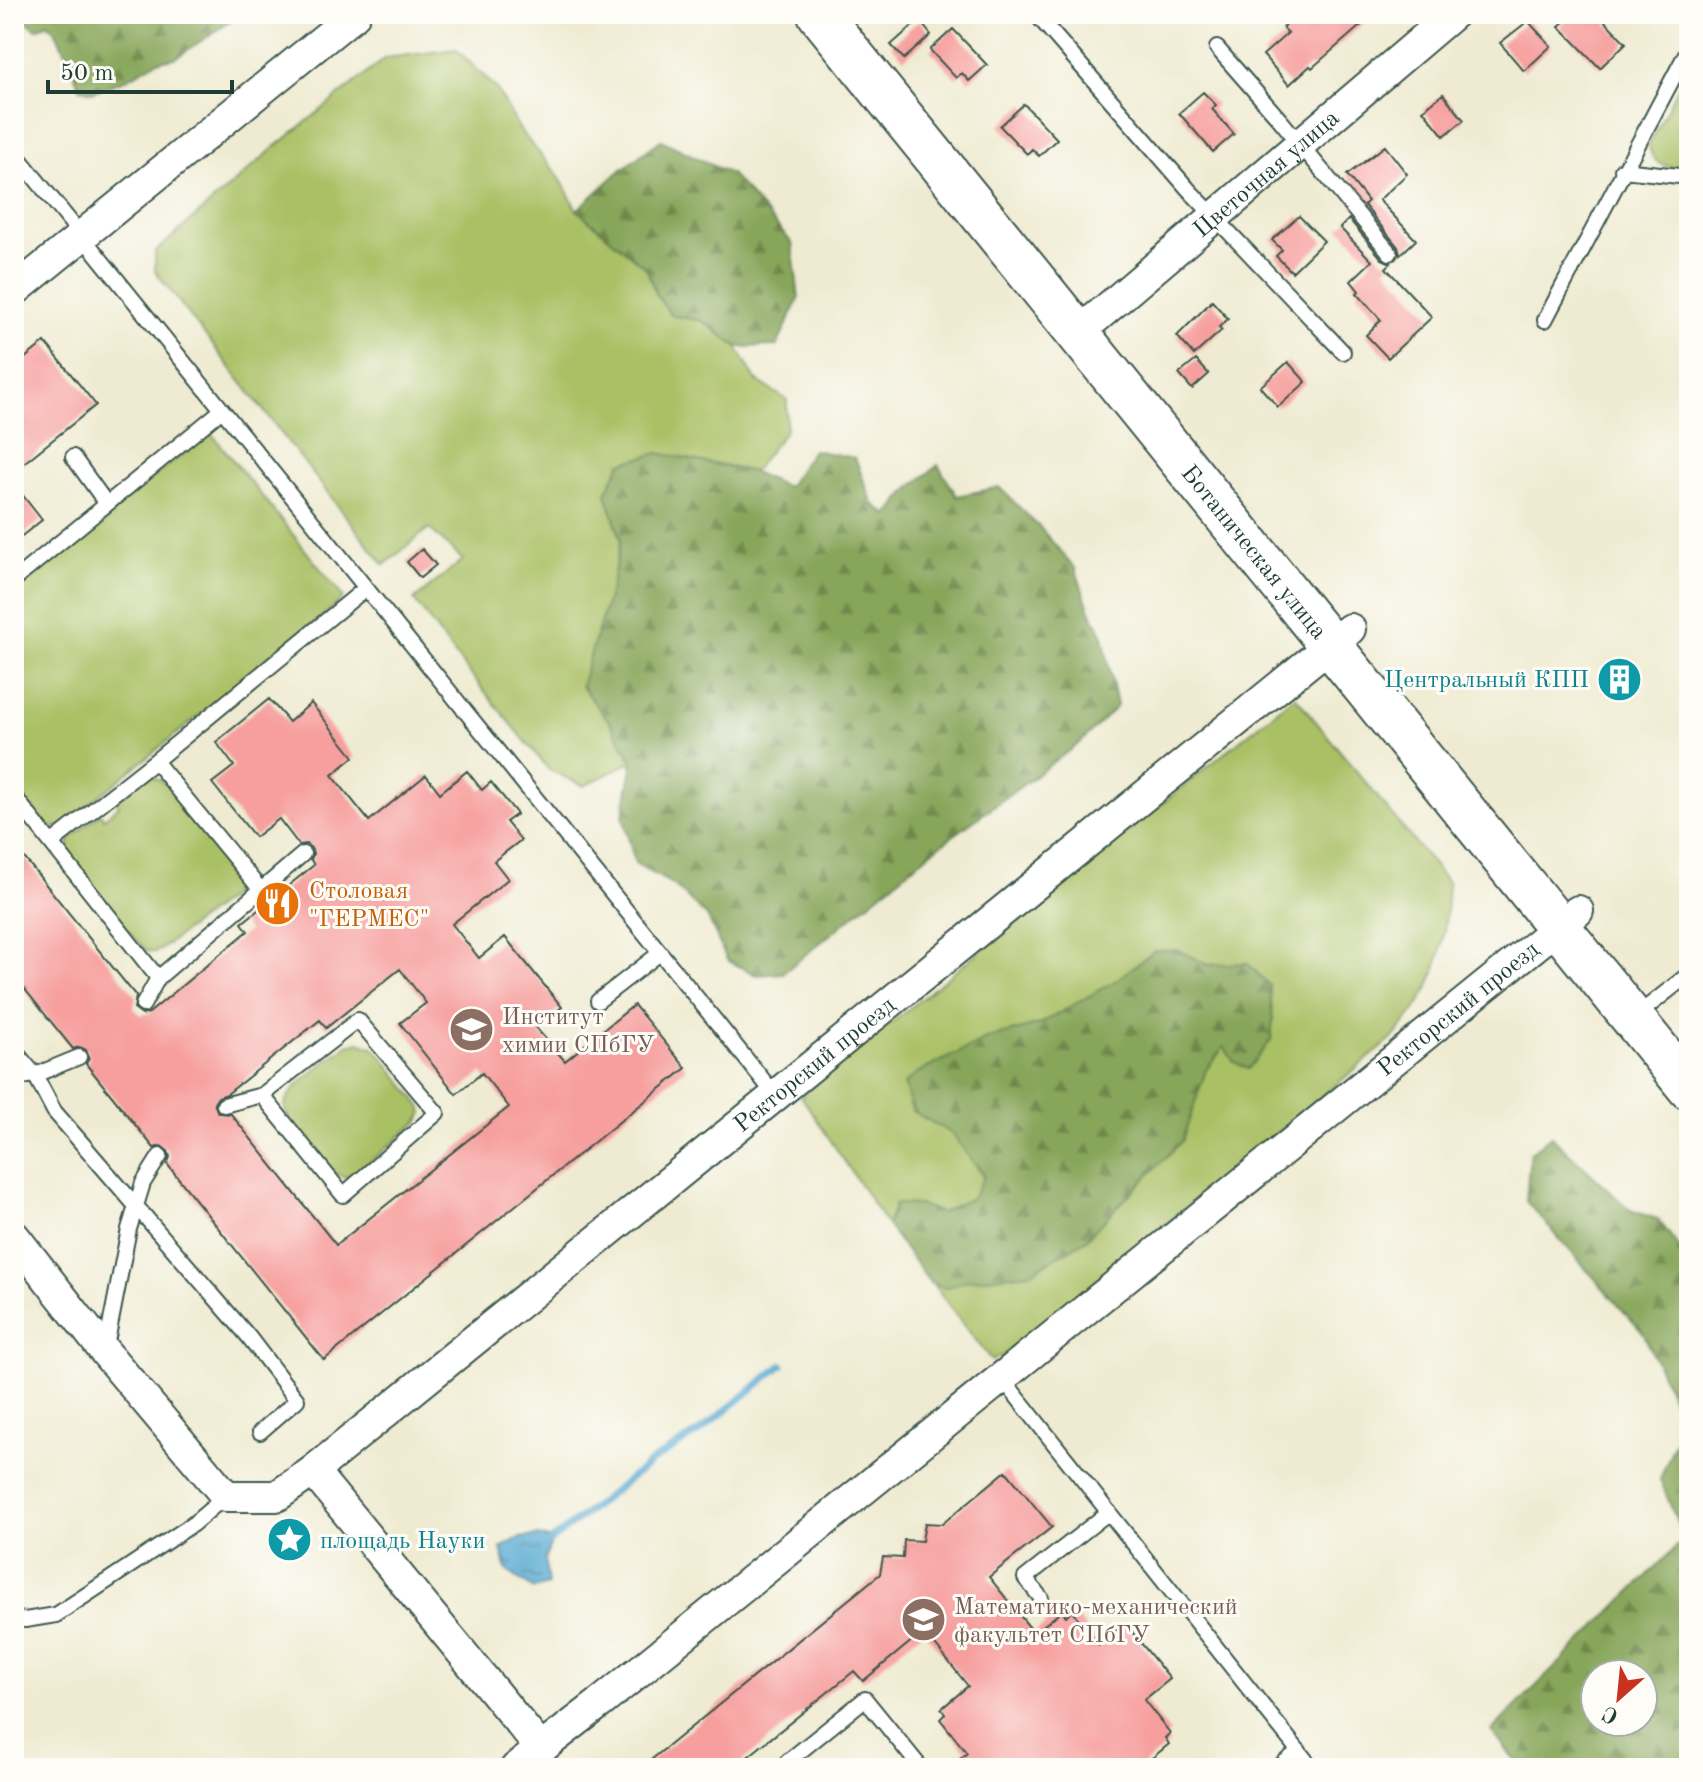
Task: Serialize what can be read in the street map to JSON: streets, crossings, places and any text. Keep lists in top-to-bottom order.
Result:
{
  "streets": {
    "street": ["Цветочная улица", "Ботаническая улица", "Ректорский проезд"]
  },
  "crossings": [
    ["Цветочная улица", "Ботаническая улица"],
    ["Ботаническая улица", "Ректорский проезд"]
  ],
  "places": {
    "building": ["Центральный КПП"],
    "restaurant": ["Столовая \"ГЕРМЕС\""],
    "school or university": ["Институт химии СПбГУ", "Математико-механический факультет СПбГУ"],
    "place": ["площадь Науки"]
  },
  "scale_bar": "50 m",
  "north": "bottom left"
}
